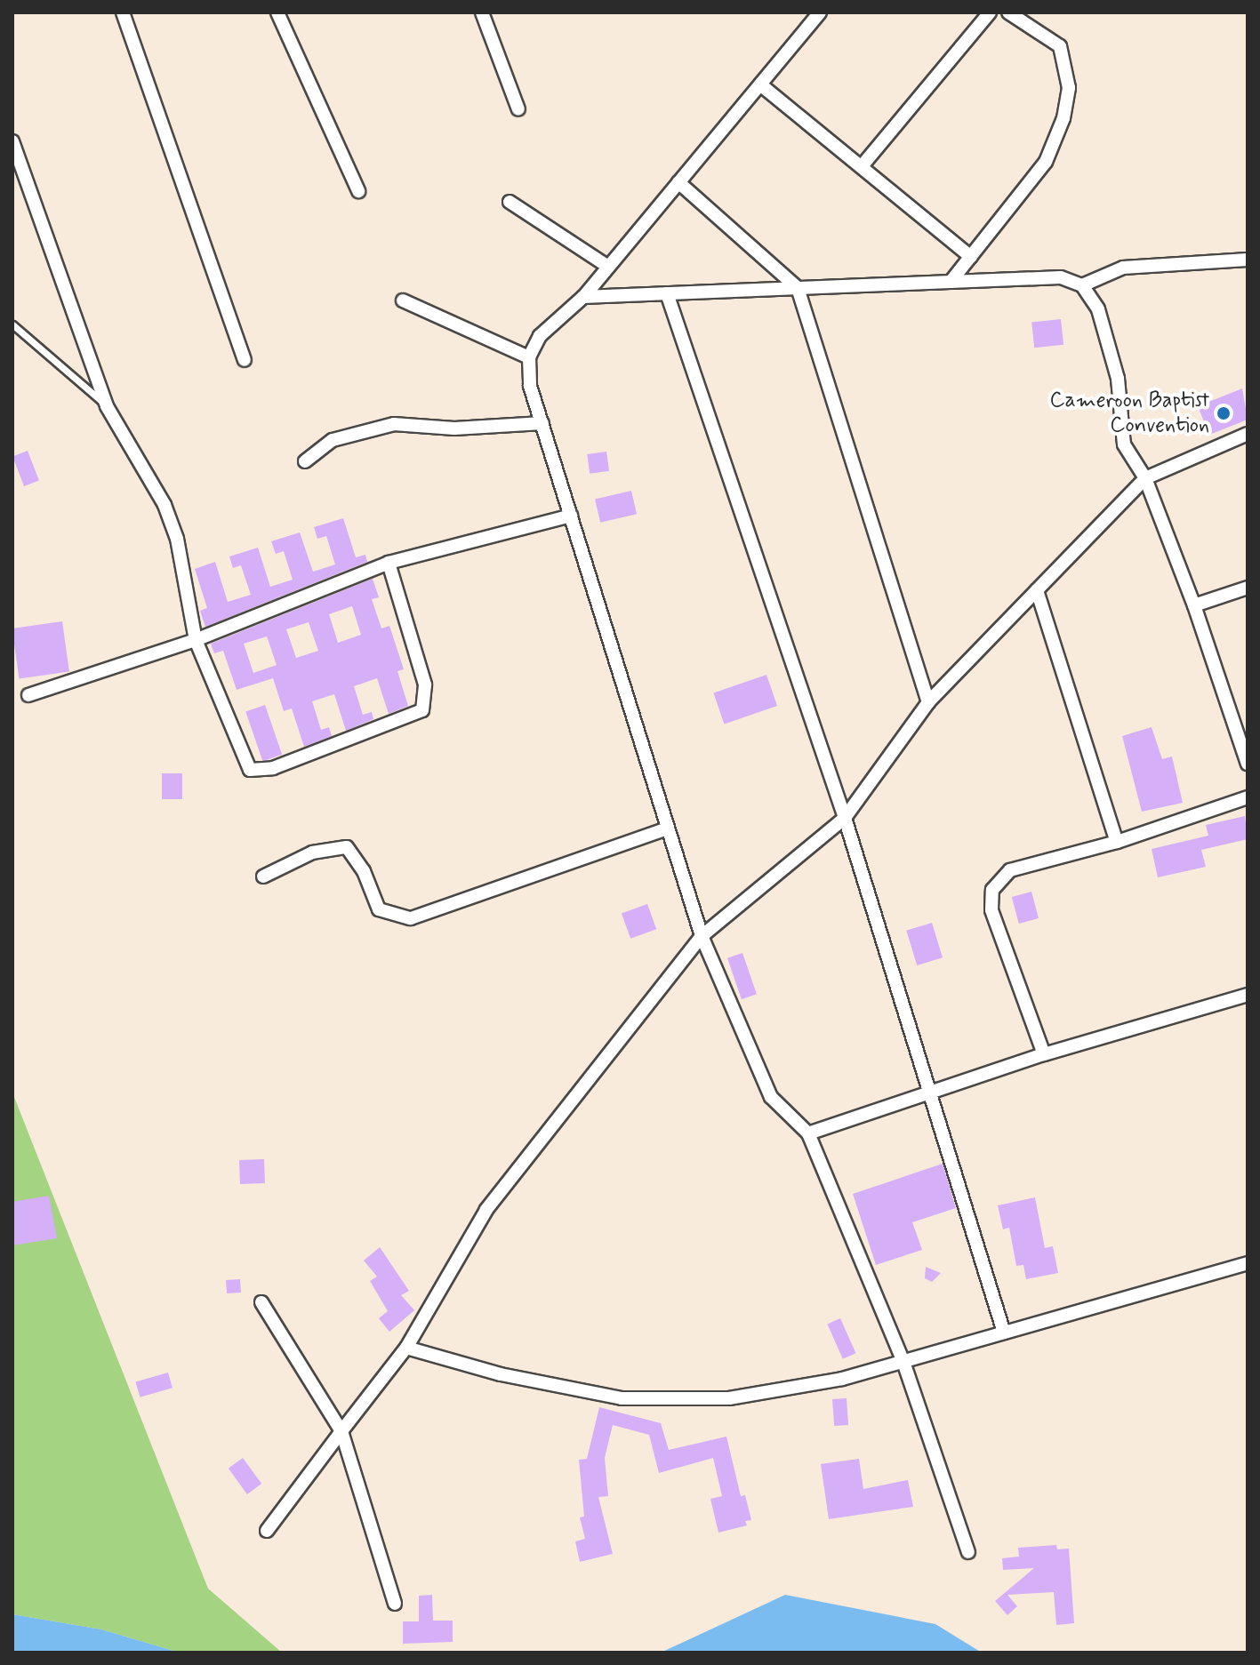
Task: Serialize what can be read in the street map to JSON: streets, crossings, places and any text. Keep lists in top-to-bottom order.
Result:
{
  "places": ["Cameroon Baptist Convention"]
}
